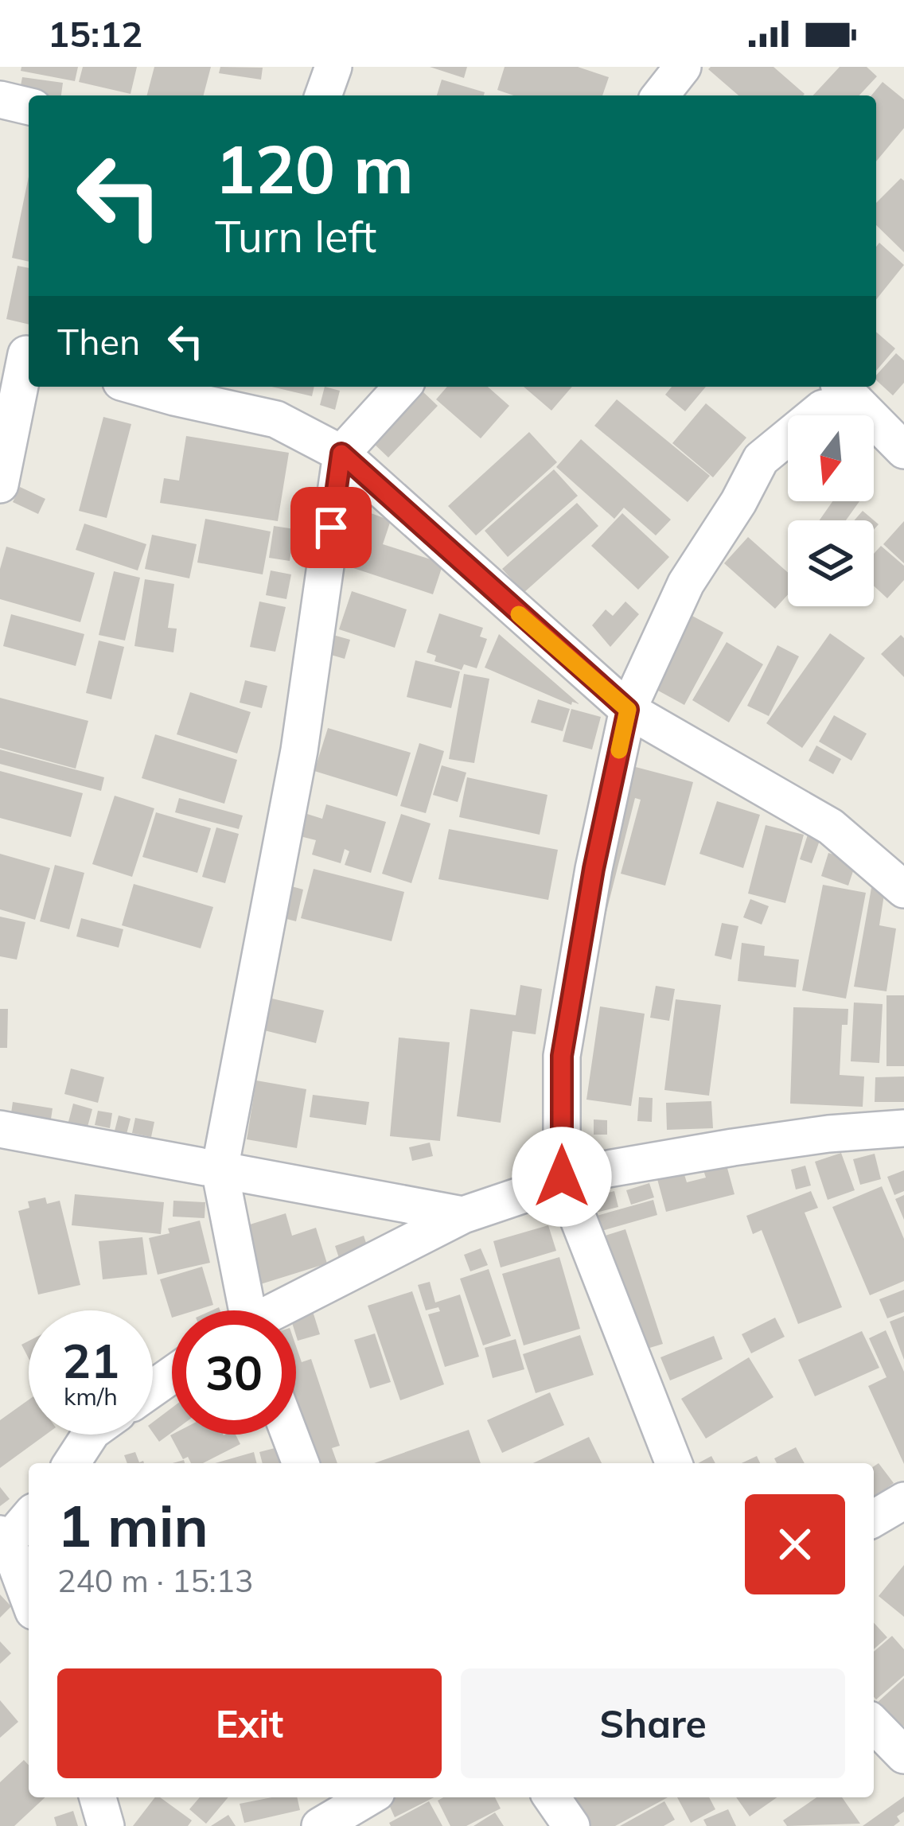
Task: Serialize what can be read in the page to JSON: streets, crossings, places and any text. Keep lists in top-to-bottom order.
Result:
{
  "north": "bottom",
  "page": {
    "status": "15:12",
    "turn": ["120 m", "Turn left"],
    "then": "Then",
    "speed": "21 km/h",
    "limit": "30",
    "heading": ["1 min", "240 m · 15:13"],
    "buttons": ["Exit", "Share"]
  }
}
